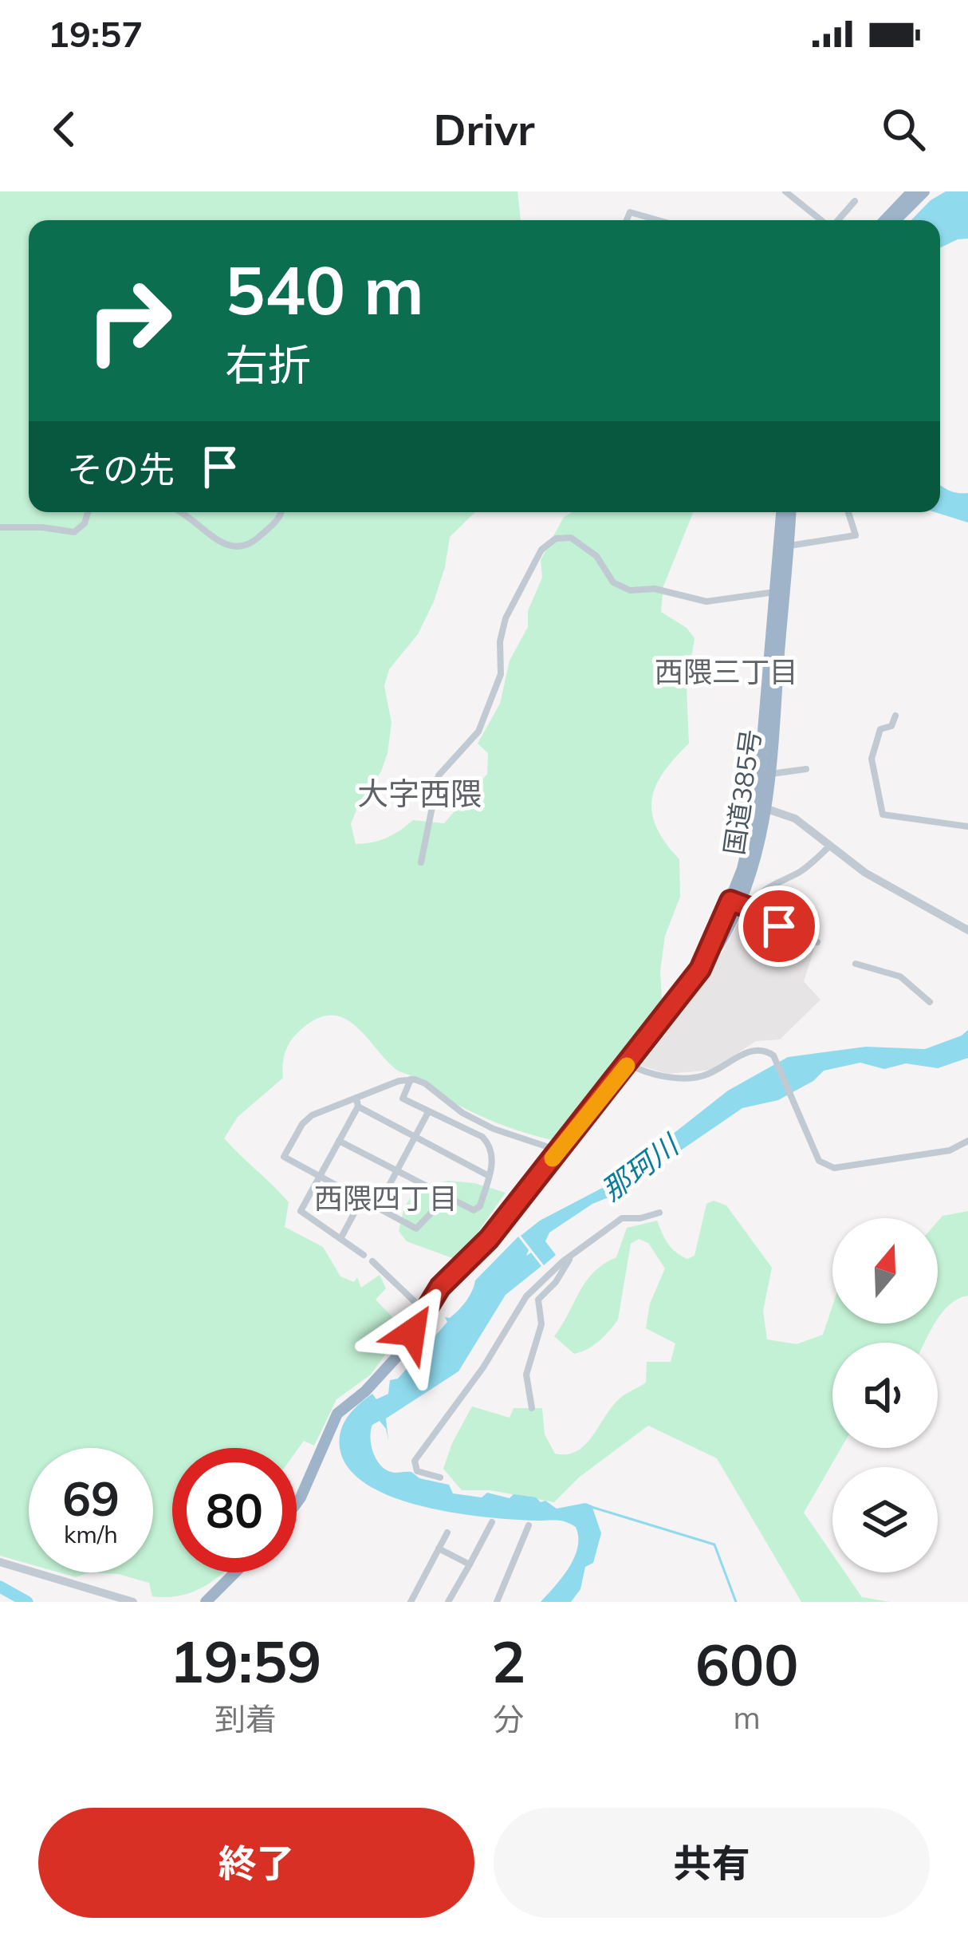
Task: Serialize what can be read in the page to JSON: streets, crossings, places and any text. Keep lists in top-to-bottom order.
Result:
{
  "streets": {
    "highway": ["国道385号"]
  },
  "districts": ["西隈三丁目", "大字西隈", "西隈四丁目"],
  "water": ["那珂川"],
  "north": "top",
  "page": {
    "status": "19:57",
    "header": "Drivr",
    "turn": ["540 m", "右折"],
    "then": "その先",
    "speed": "69 km/h",
    "limit": "80",
    "eta": [
      "19:59",
      "到着",
      "2",
      "分",
      "600",
      "m"
    ],
    "buttons": ["終了", "共有"]
  }
}
